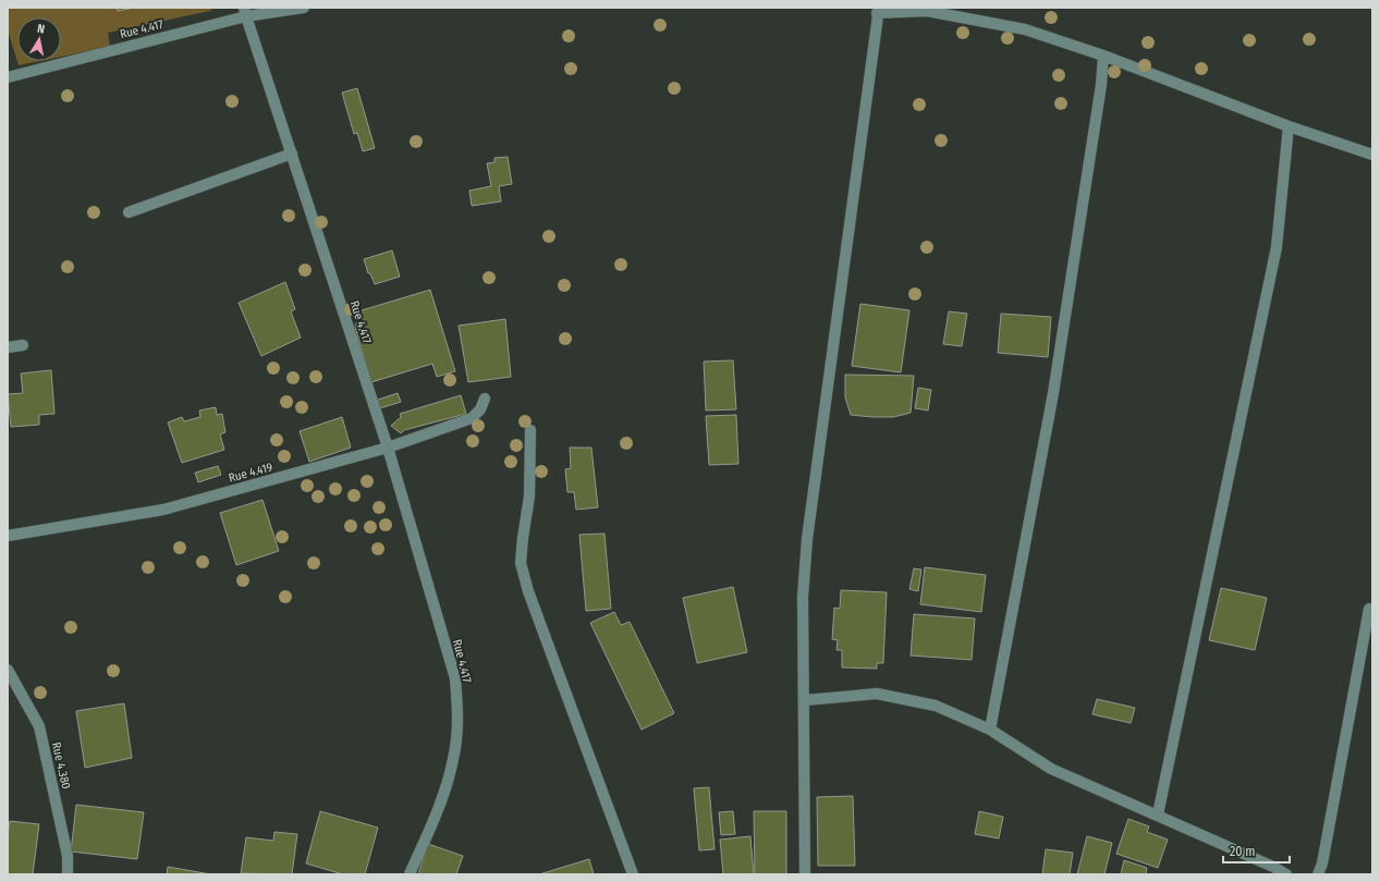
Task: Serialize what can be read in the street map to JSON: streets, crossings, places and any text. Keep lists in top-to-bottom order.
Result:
{
  "streets": {
    "street": ["Rue 4.417", "Rue 4.419", "Rue 4.380"]
  },
  "crossings": [
    ["Rue 4.417", "Rue 4.419"]
  ],
  "scale_bar": "20 m",
  "north": "top"
}
